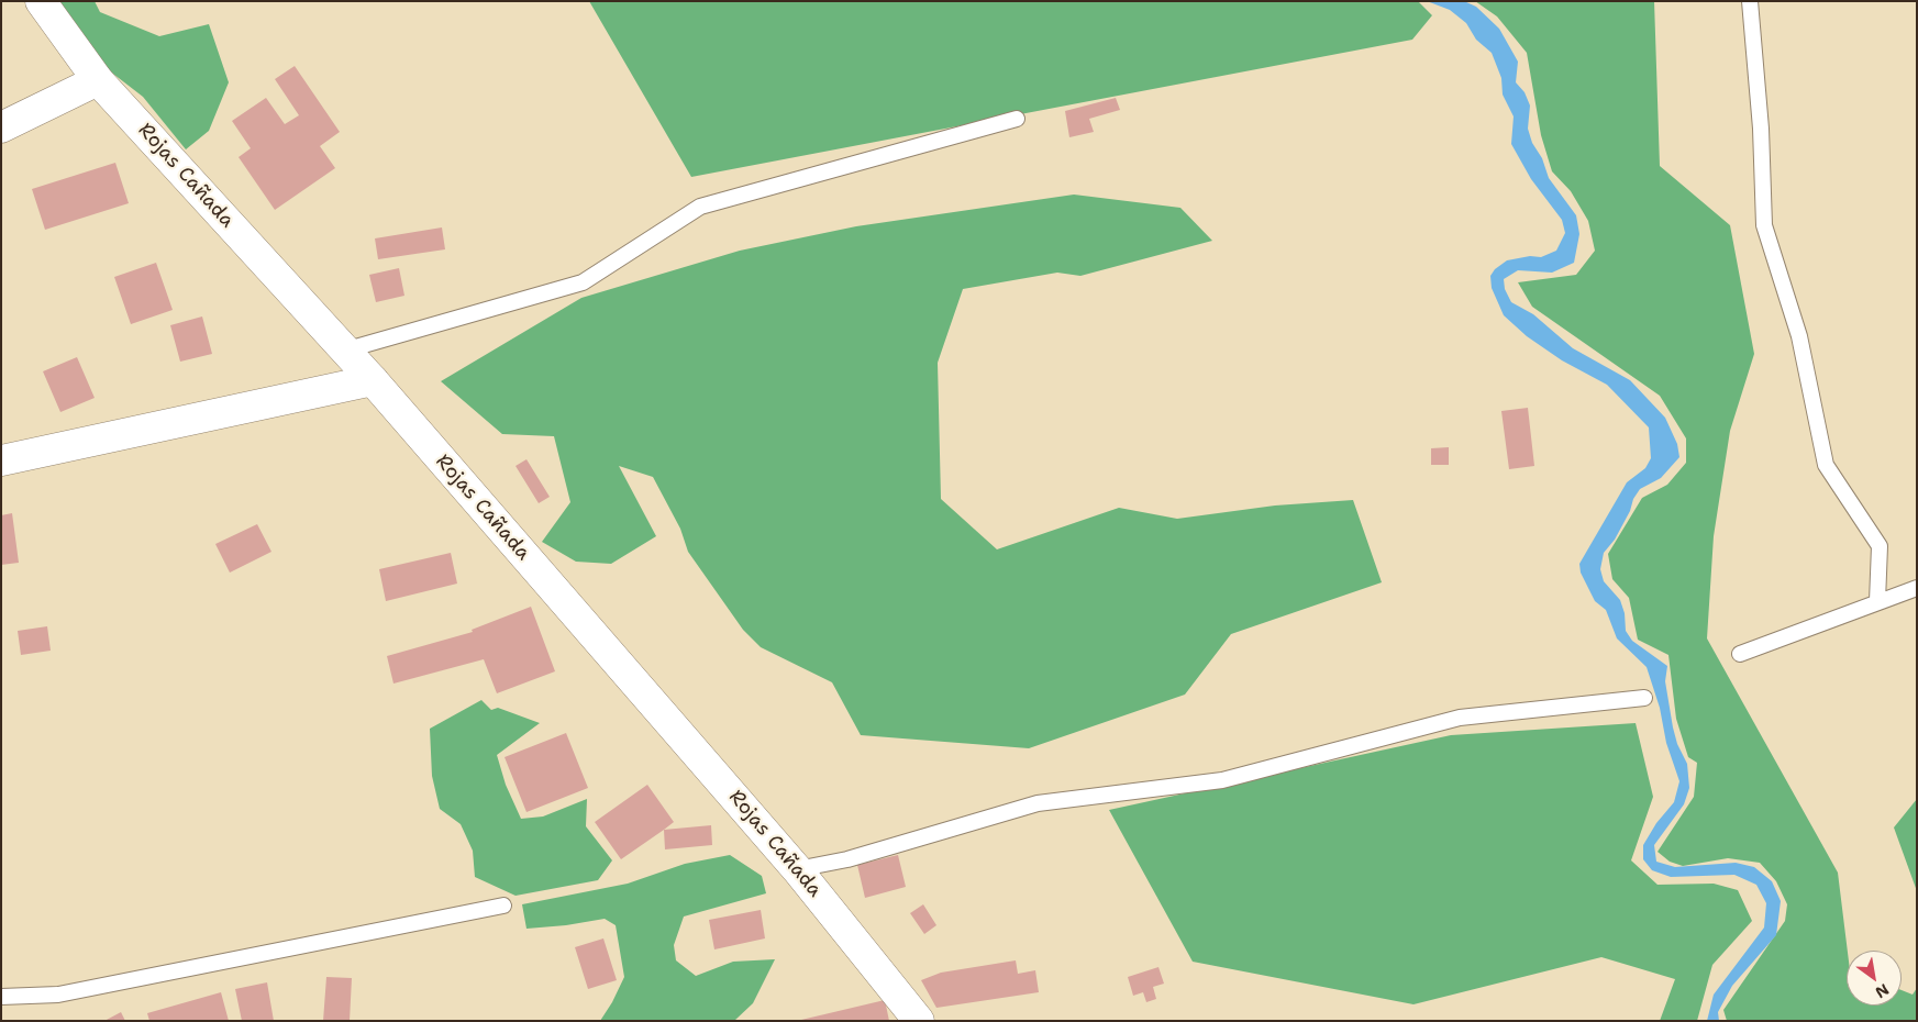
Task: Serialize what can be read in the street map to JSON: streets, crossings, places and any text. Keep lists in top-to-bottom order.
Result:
{
  "streets": {
    "main road": ["Rojas Cañada"]
  },
  "north": "bottom right"
}
